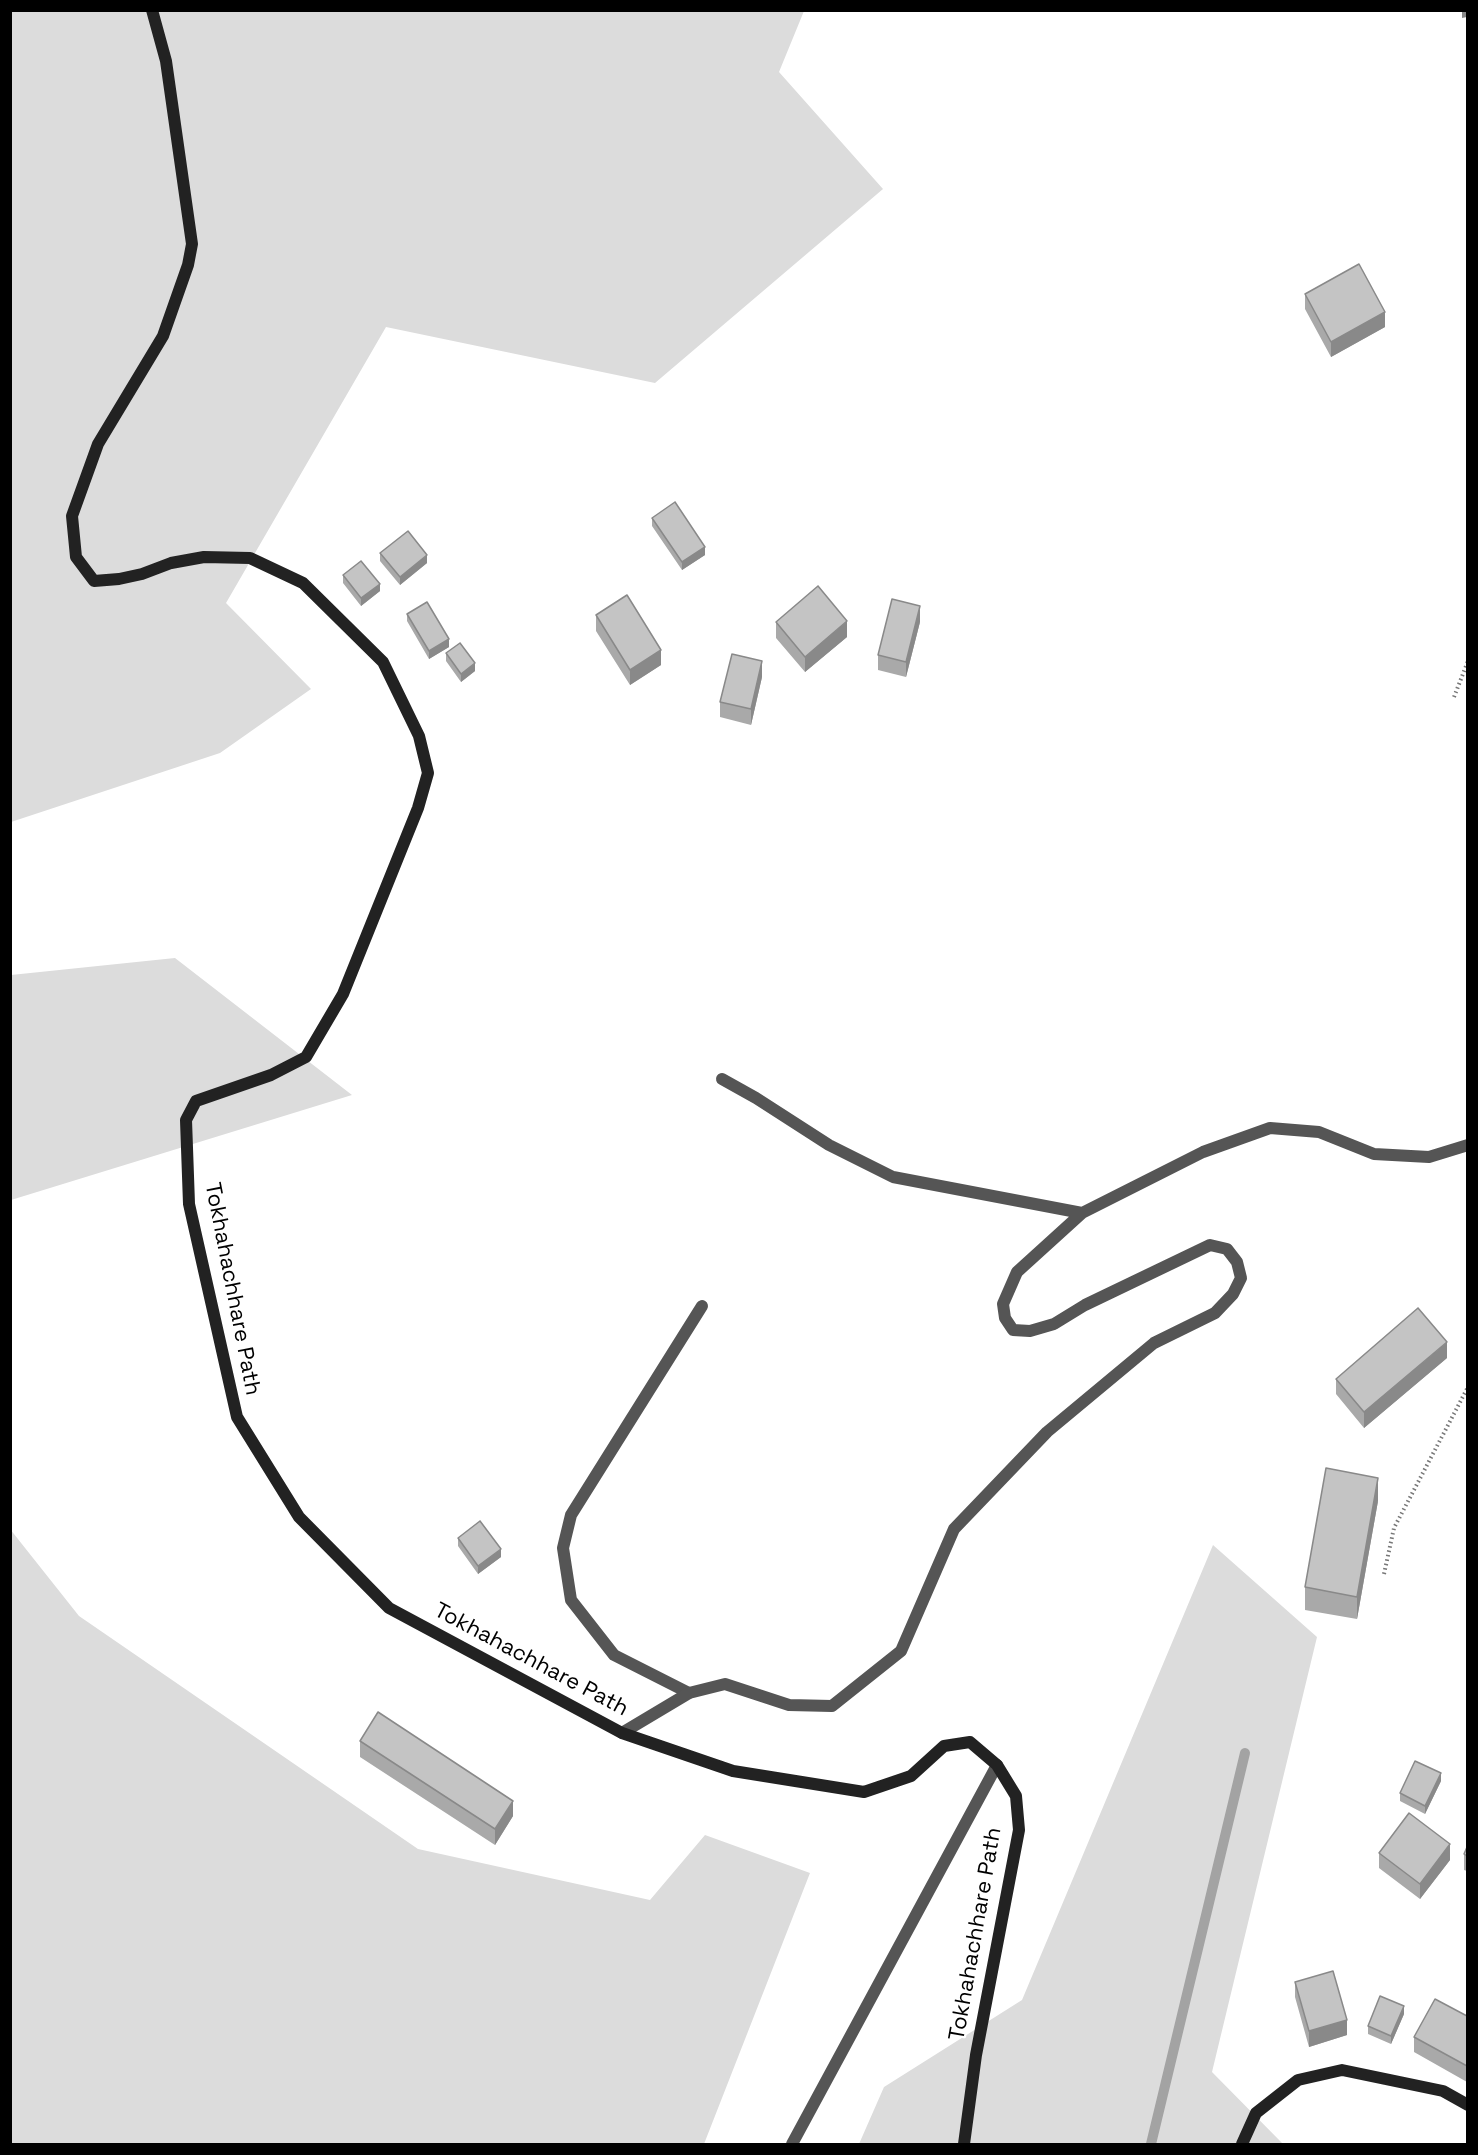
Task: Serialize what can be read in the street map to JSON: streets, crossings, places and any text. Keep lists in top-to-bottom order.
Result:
{
  "streets": {
    "main road": ["Tokhahachhare Path"]
  }
}
